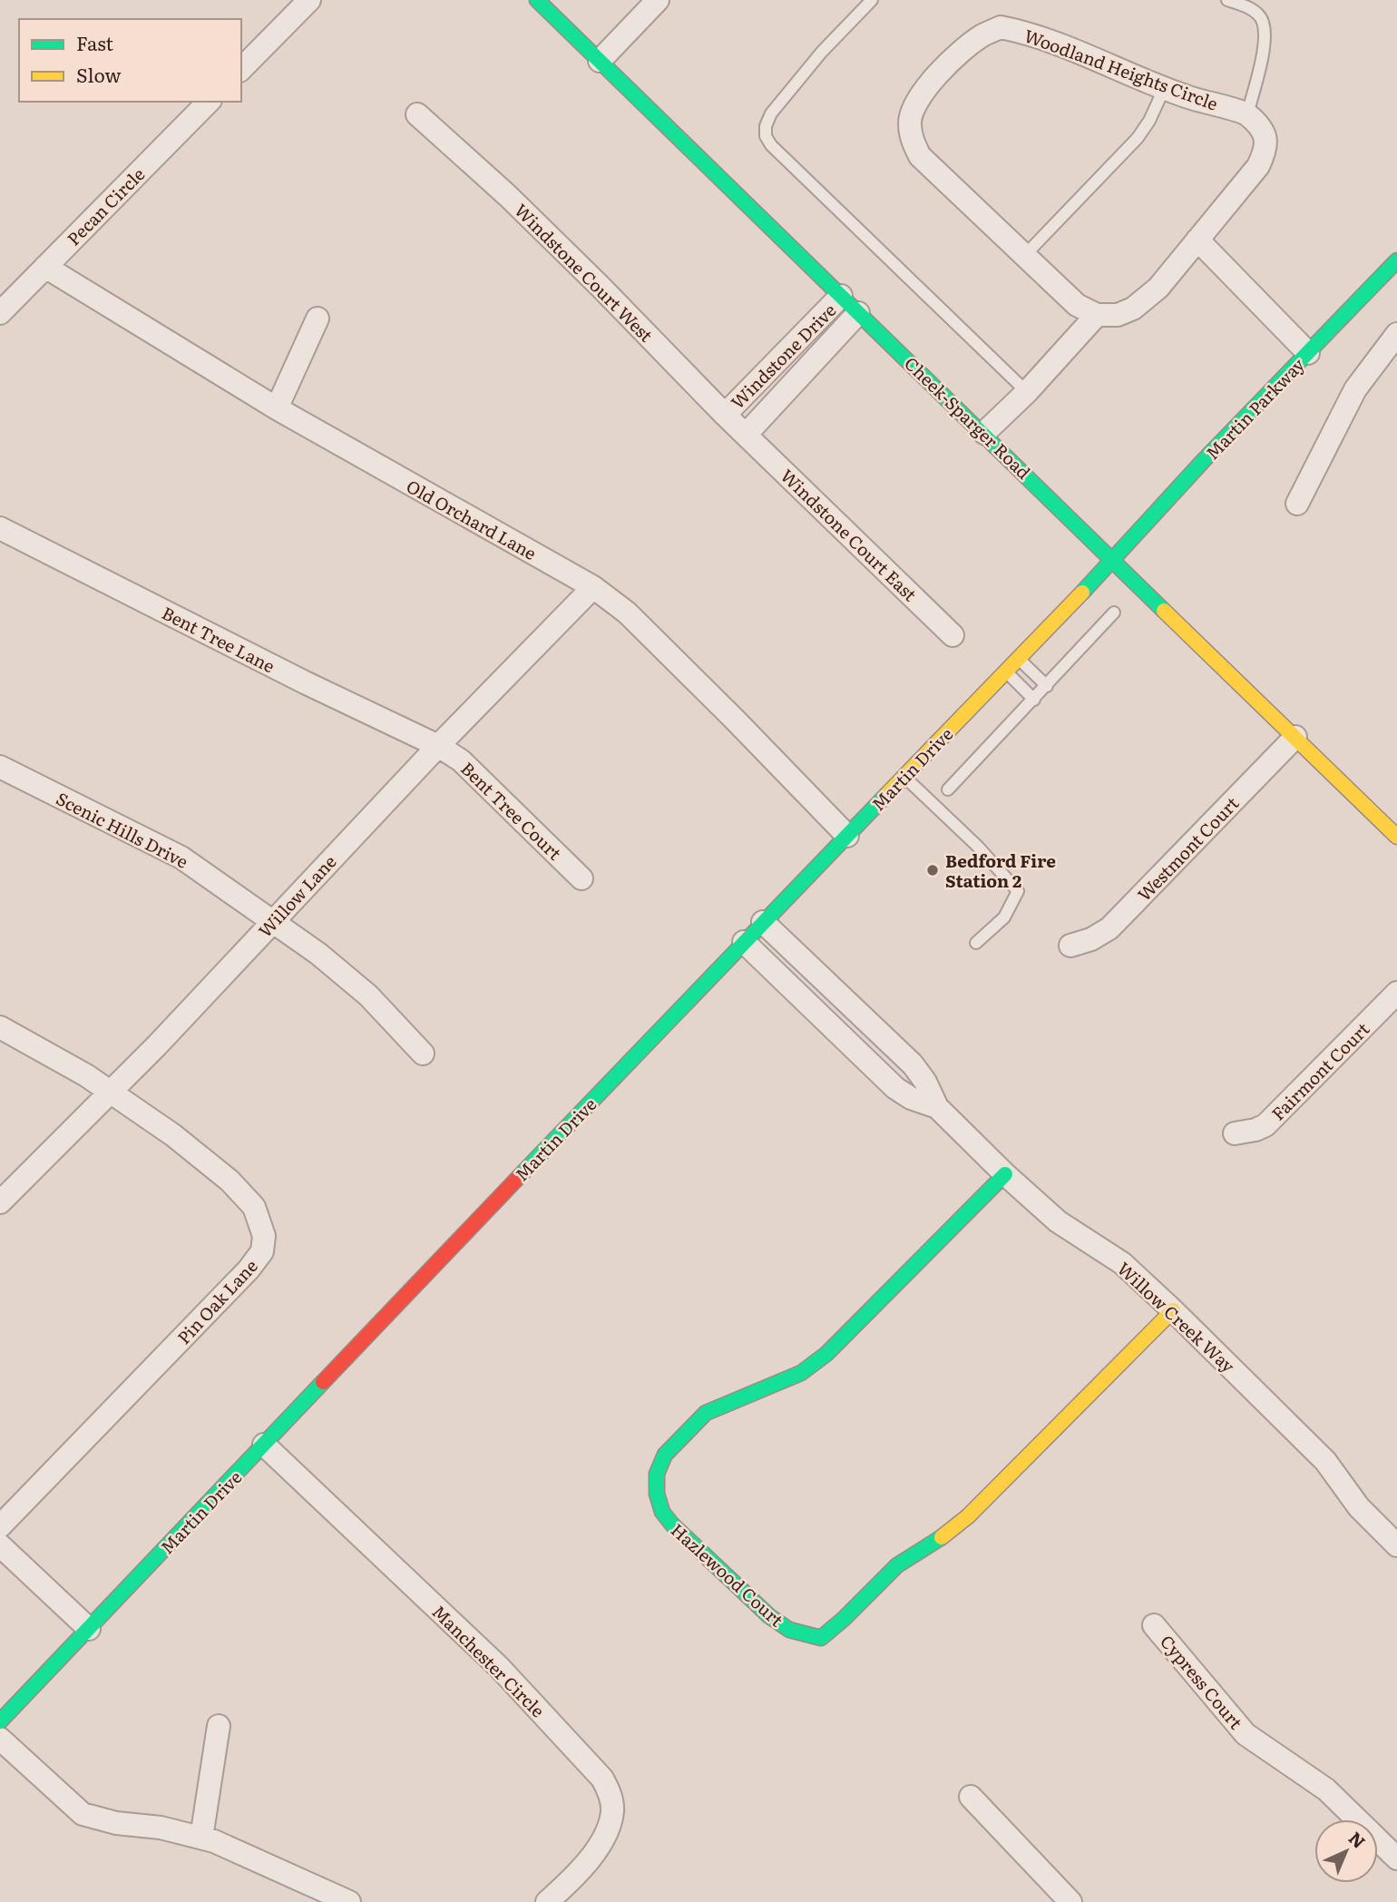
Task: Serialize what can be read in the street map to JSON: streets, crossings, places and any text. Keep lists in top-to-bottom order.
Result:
{
  "streets": {
    "street": [
      "Woodland Heights Circle",
      "Pecan Circle",
      "Windstone Court West",
      "Windstone Drive",
      "Martin Parkway",
      "Cheek-Sparger Road",
      "Old Orchard Lane",
      "Windstone Court East",
      "Bent Tree Lane",
      "Martin Drive",
      "Bent Tree Court",
      "Scenic Hills Drive",
      "Westmont Court",
      "Willow Lane",
      "Fairmont Court",
      "Pin Oak Lane",
      "Willow Creek Way",
      "Hazlewood Court",
      "Manchester Circle",
      "Cypress Court"
    ]
  },
  "crossings": [
    ["Pecan Circle", "Old Orchard Lane"],
    ["Windstone Court West", "Windstone Drive"],
    ["Windstone Court West", "Windstone Court East"],
    ["Windstone Drive", "Cheek-Sparger Road"],
    ["Windstone Drive", "Windstone Court East"],
    ["Martin Parkway", "Cheek-Sparger Road"],
    ["Martin Parkway", "Martin Drive"],
    ["Cheek-Sparger Road", "Martin Drive"],
    ["Cheek-Sparger Road", "Westmont Court"],
    ["Old Orchard Lane", "Martin Drive"],
    ["Old Orchard Lane", "Willow Lane"],
    ["Bent Tree Lane", "Bent Tree Court"],
    ["Bent Tree Lane", "Willow Lane"],
    ["Martin Drive", "Willow Creek Way"],
    ["Martin Drive", "Manchester Circle"],
    ["Bent Tree Court", "Willow Lane"],
    ["Scenic Hills Drive", "Willow Lane"],
    ["Willow Lane", "Pin Oak Lane"],
    ["Willow Creek Way", "Hazlewood Court"]
  ],
  "places": ["Bedford Fire Station 2"],
  "legend": ["Fast", "Slow"],
  "north": "top right"
}
